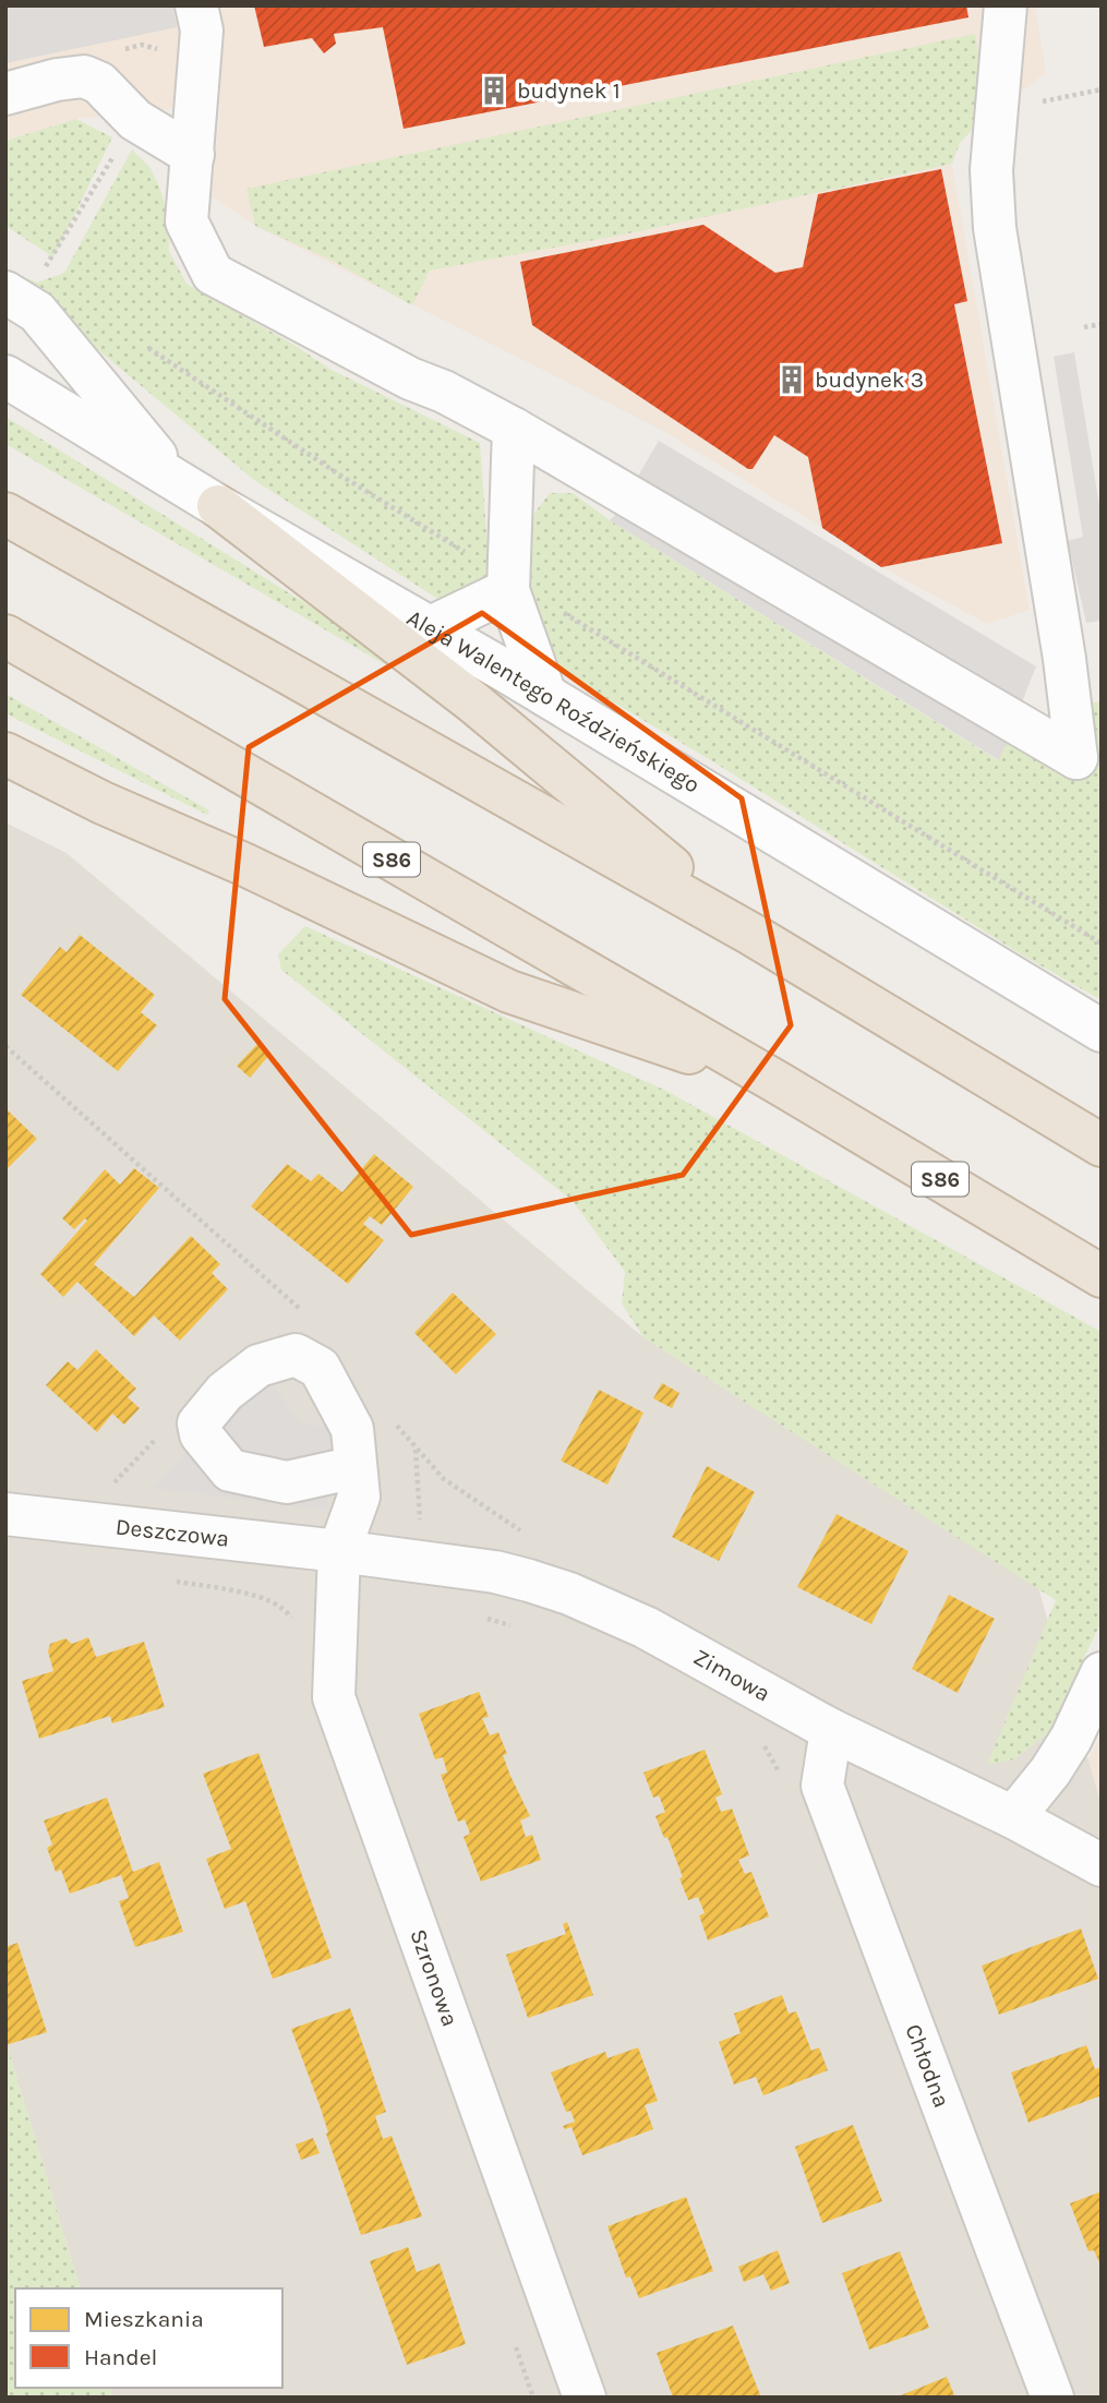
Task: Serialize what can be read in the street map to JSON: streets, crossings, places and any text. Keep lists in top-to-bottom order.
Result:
{
  "streets": {
    "highway": ["S86"],
    "street": [
      "Aleja Walentego Roździeńskiego",
      "Deszczowa",
      "Zimowa",
      "Szronowa",
      "Chłodna"
    ]
  },
  "crossings": [
    ["Deszczowa", "Zimowa"],
    ["Deszczowa", "Szronowa"],
    ["Zimowa", "Szronowa"],
    ["Zimowa", "Chłodna"]
  ],
  "places": {
    "building": ["budynek 1", "budynek 3"]
  },
  "legend": ["Mieszkania", "Handel"]
}
